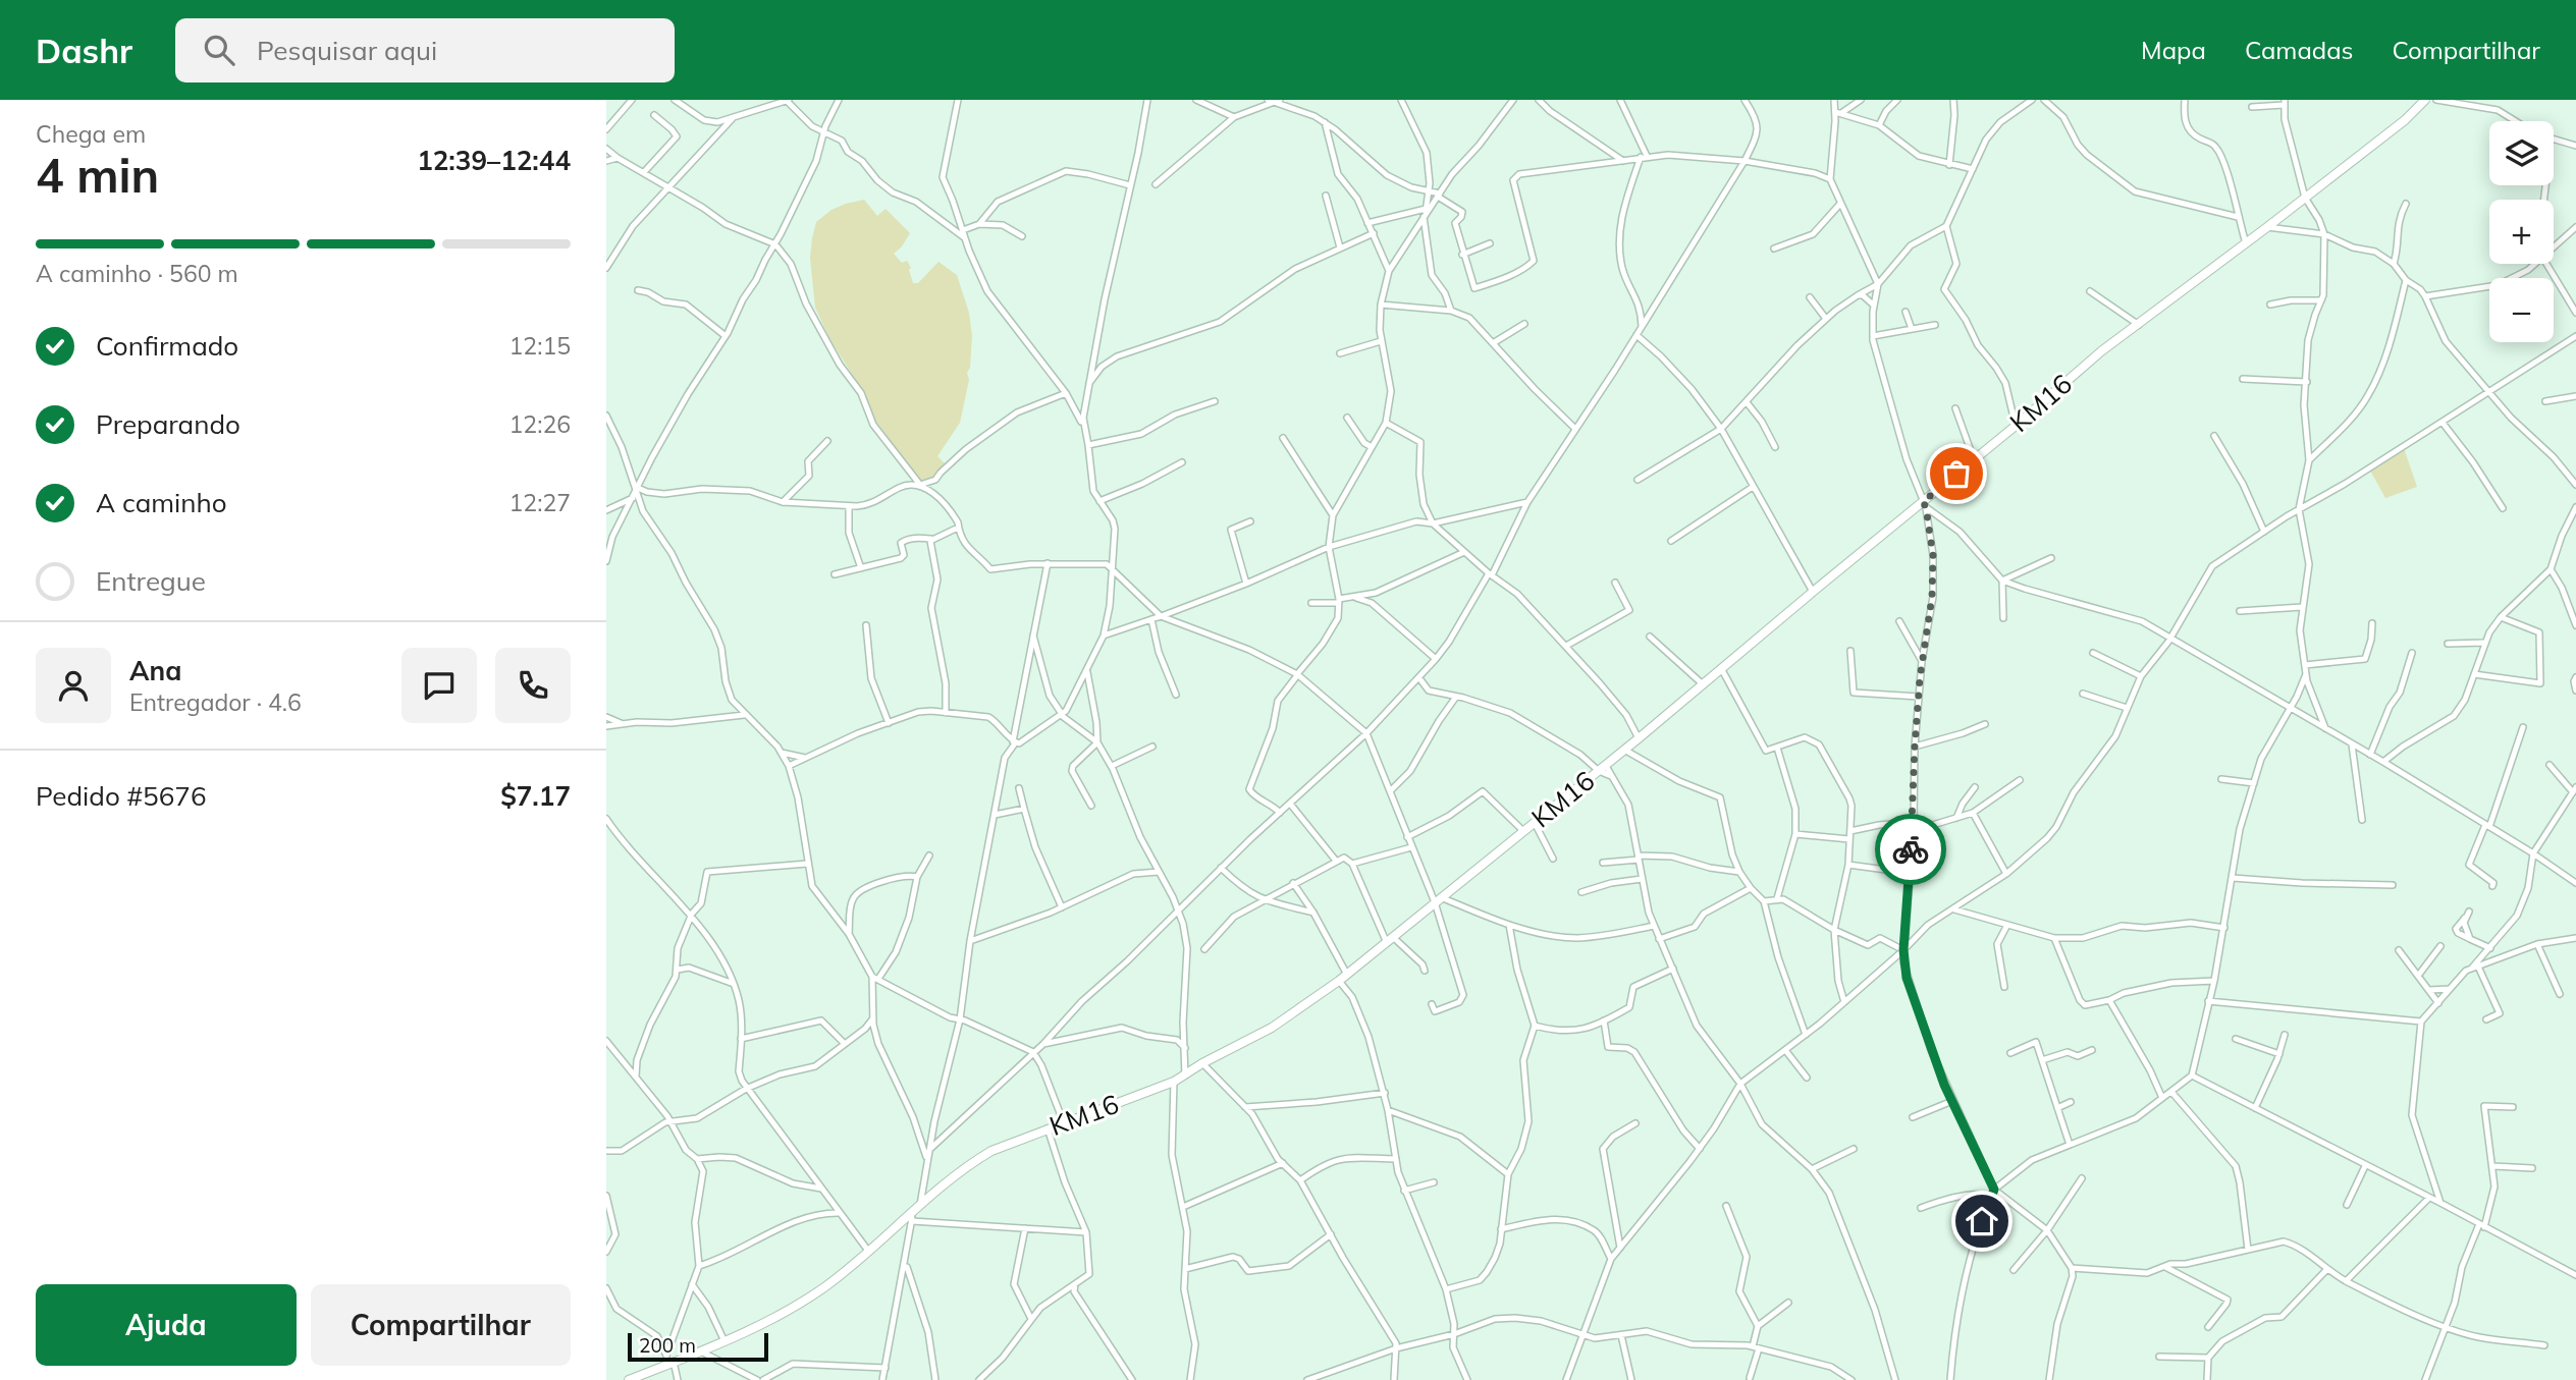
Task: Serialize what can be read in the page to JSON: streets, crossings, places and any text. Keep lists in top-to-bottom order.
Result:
{
  "streets": {
    "street": ["KM16"]
  },
  "scale_bar": "200 m",
  "page": {
    "header": "Dashr",
    "search": "Pesquisar aqui",
    "nav": ["Mapa", "Camadas", "Compartilhar"],
    "heading": ["4 min", "Chega em", "12:39–12:44"],
    "panel": [
      "Ana",
      "Entregador · 4.6",
      "Pedido #5676",
      "$7.17"
    ],
    "map_buttons": ["+", "−"],
    "bar": "A caminho · 560 m",
    "list": [
      ["Confirmado", "12:15"],
      ["Preparando", "12:26"],
      ["A caminho", "12:27"],
      "Entregue"
    ],
    "buttons": ["Ajuda", "Compartilhar"],
    "scale": "200 m"
  }
}
